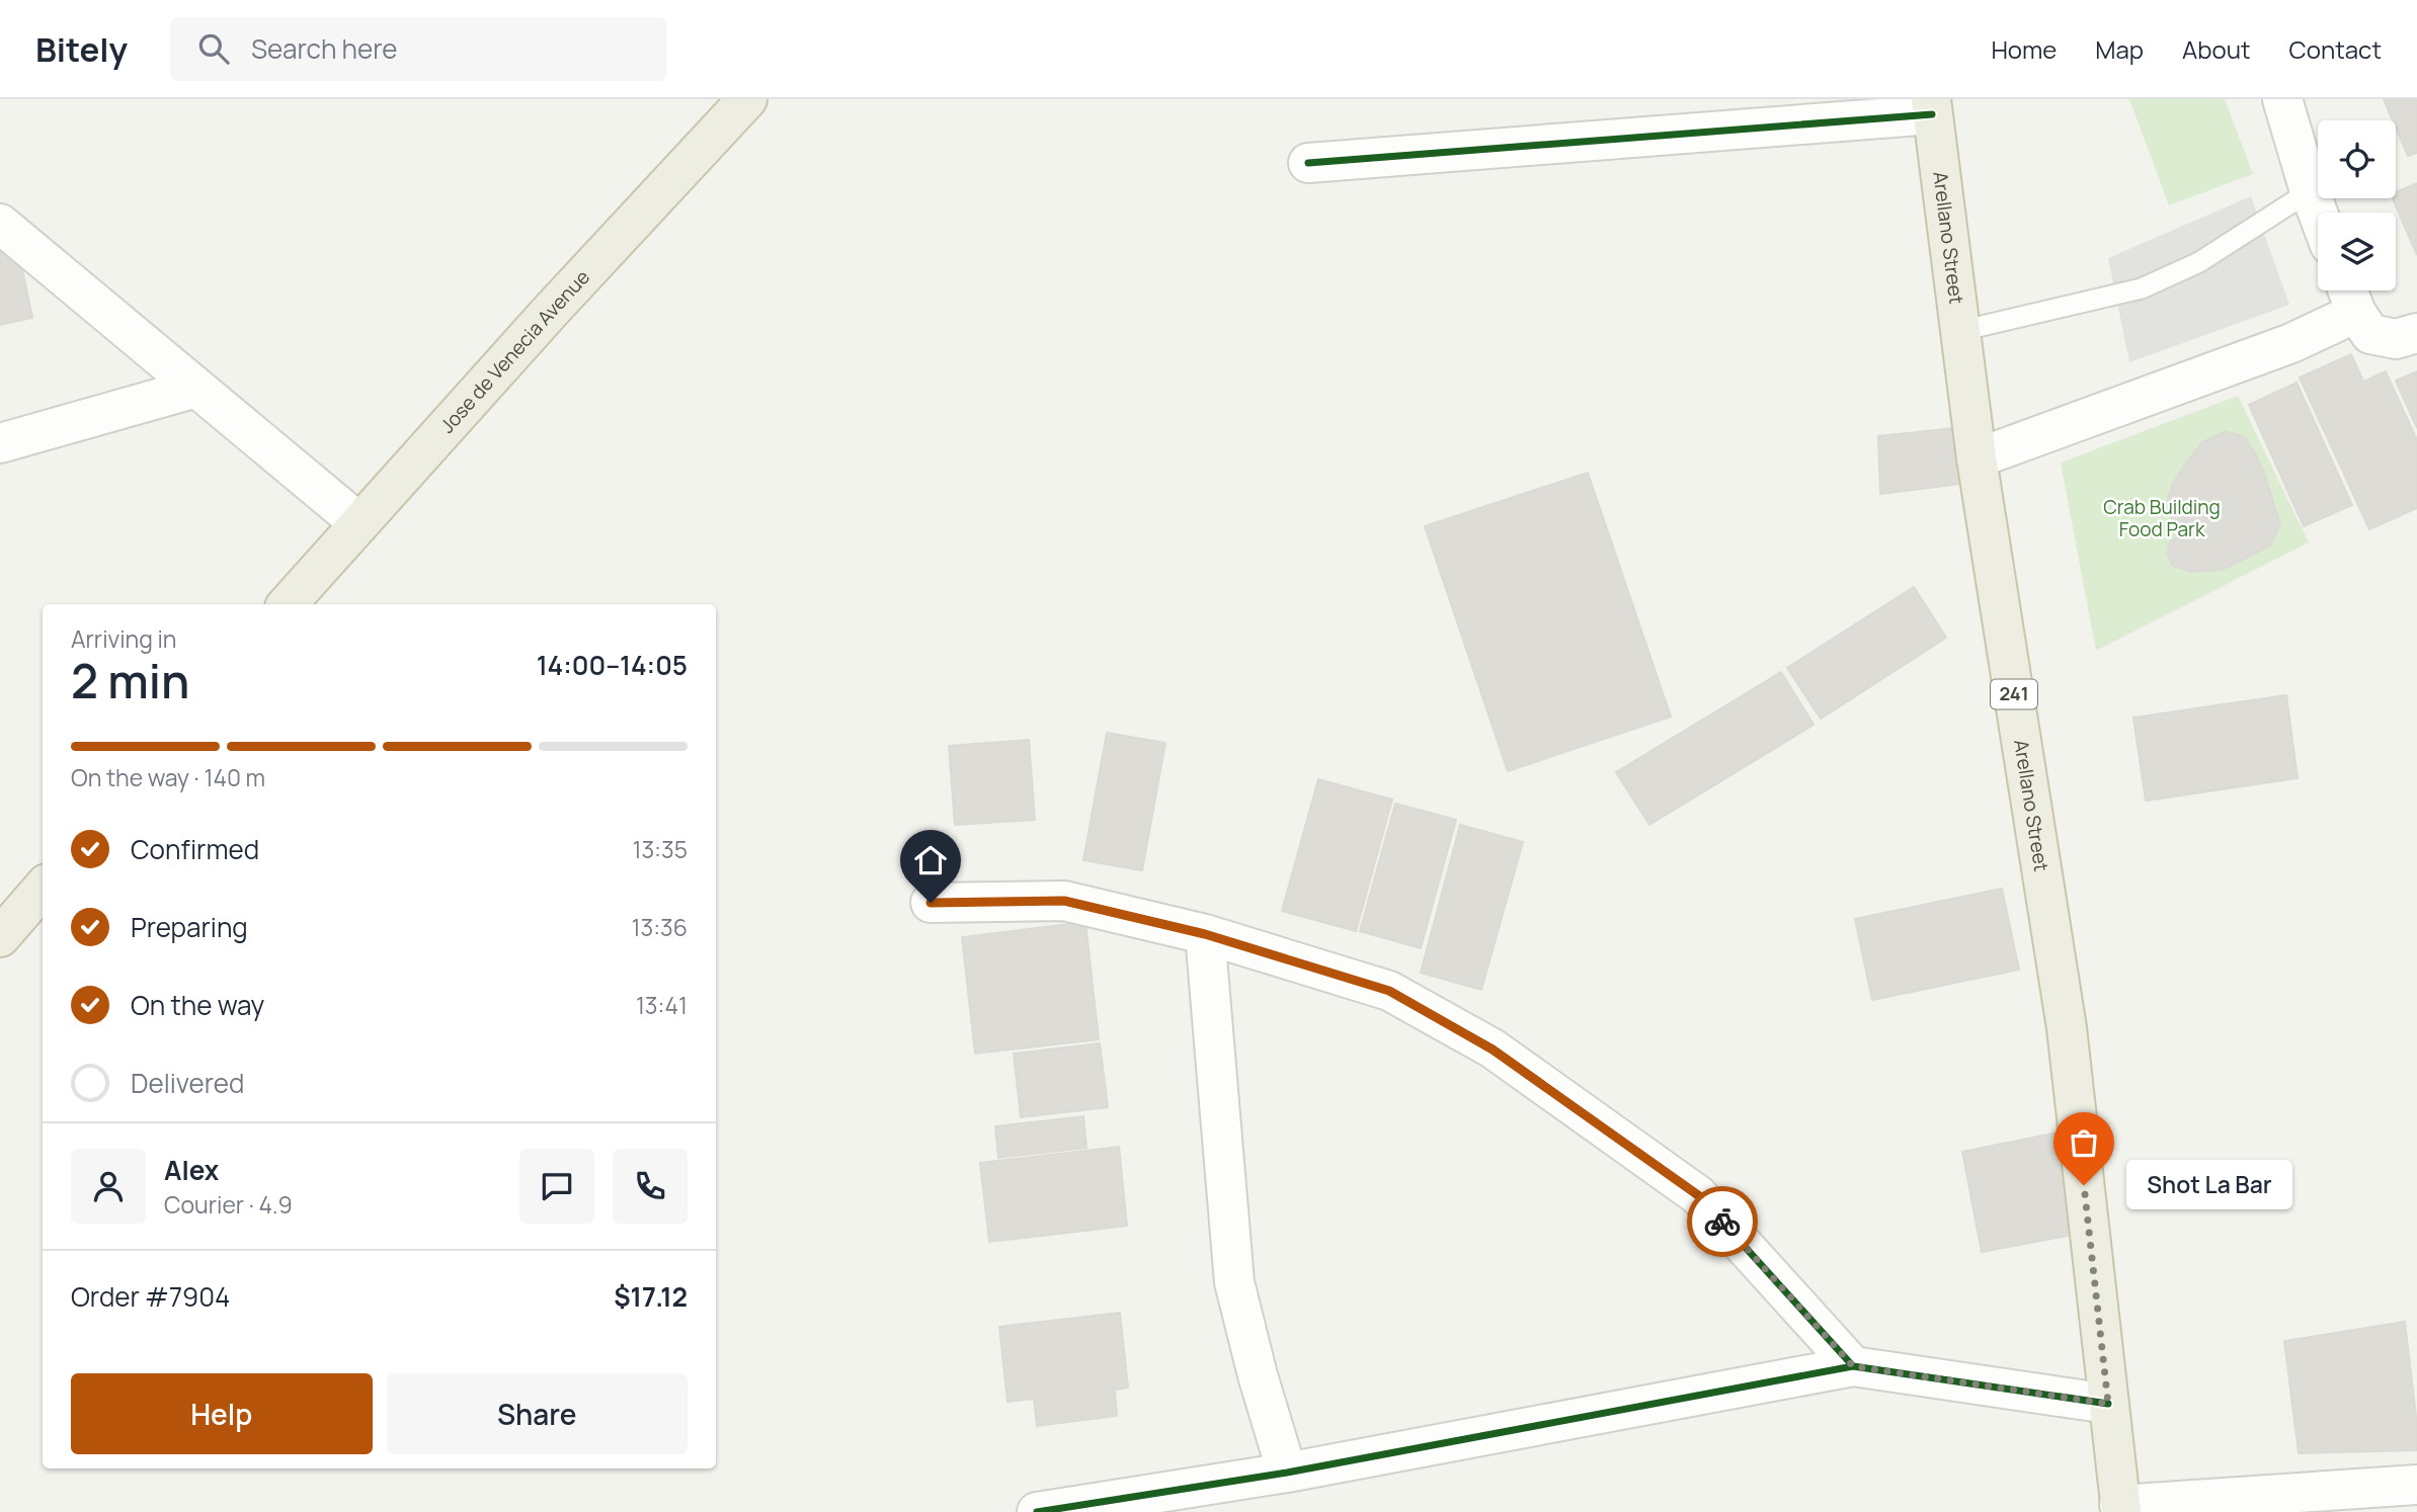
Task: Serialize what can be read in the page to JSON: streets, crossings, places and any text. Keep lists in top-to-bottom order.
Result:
{
  "streets": {
    "highway": ["Arellano Street", "Jose de Venecia Avenue", "241"]
  },
  "parks": ["Crab Building Food Park"],
  "places": ["Shot La Bar"],
  "page": {
    "header": "Bitely",
    "search": "Search here",
    "nav": [
      "Home",
      "Map",
      "About",
      "Contact"
    ],
    "heading": ["2 min", "Arriving in", "14:00–14:05"],
    "panel": [
      "Alex",
      "Courier · 4.9",
      "Order #7904",
      "$17.12"
    ],
    "bar": "On the way · 140 m",
    "list": [
      ["Confirmed", "13:35"],
      ["Preparing", "13:36"],
      ["On the way", "13:41"],
      "Delivered"
    ],
    "bubble": "Shot La Bar",
    "buttons": ["Help", "Share"]
  }
}
